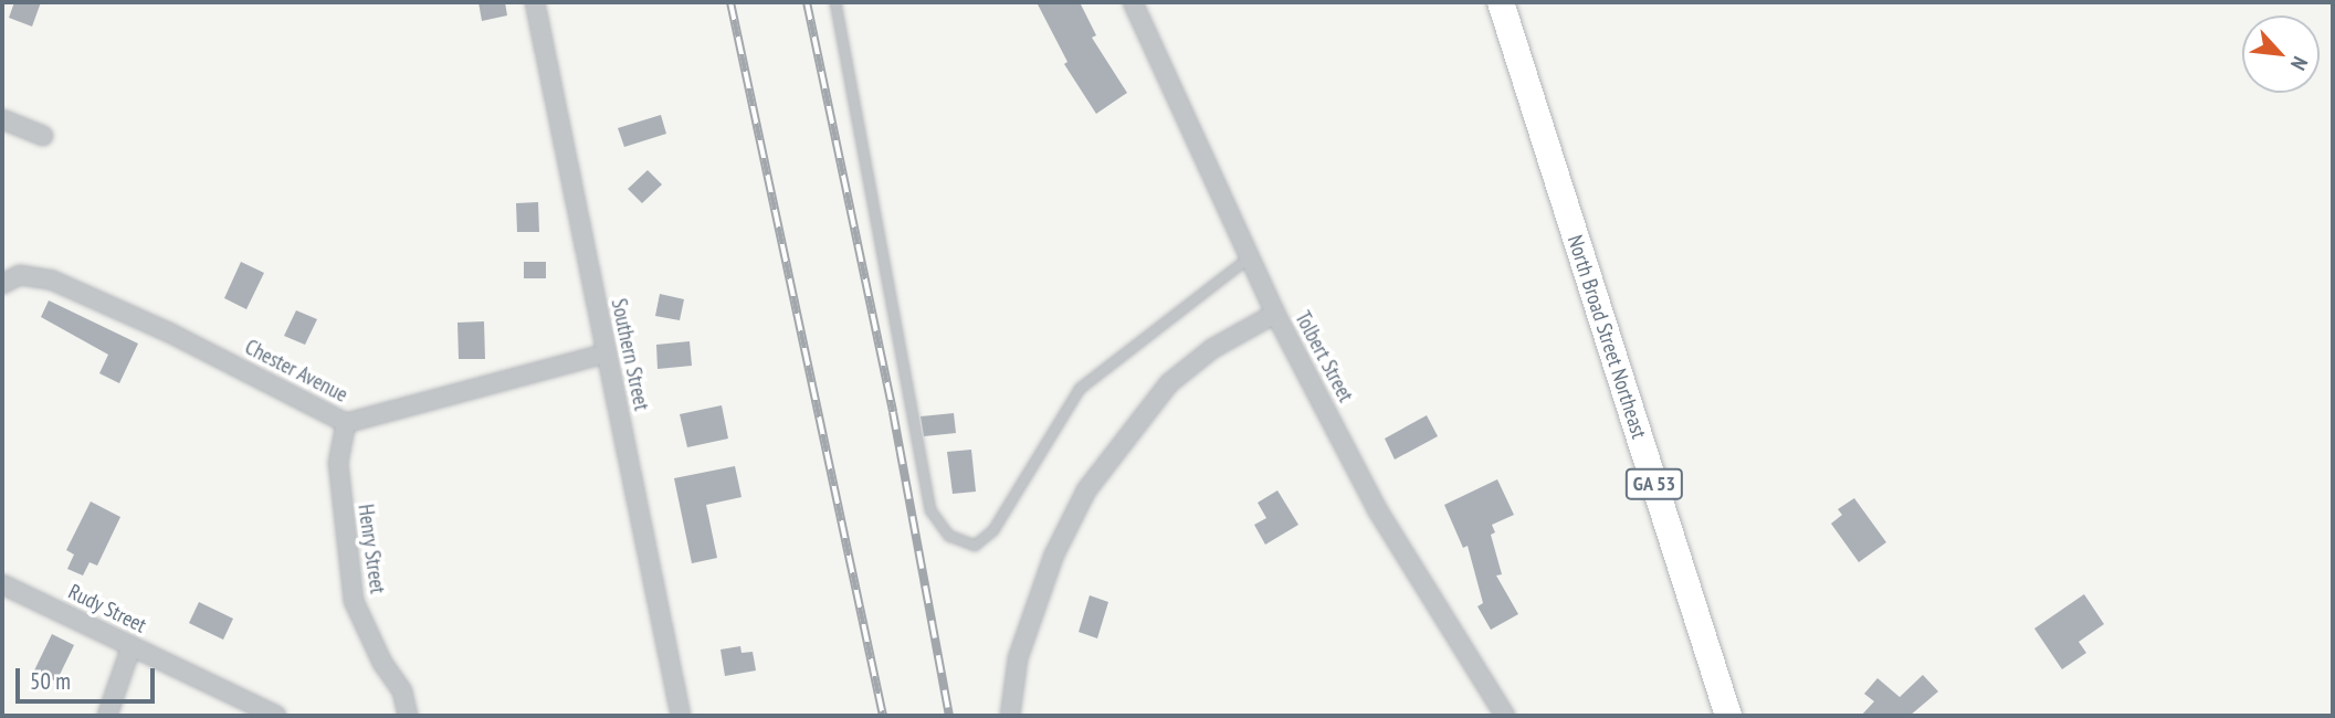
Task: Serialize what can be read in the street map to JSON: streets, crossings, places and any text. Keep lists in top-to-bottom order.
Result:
{
  "streets": {
    "main road": ["North Broad Street Northeast", "GA 53"],
    "street": [
      "Southern Street",
      "Tolbert Street",
      "Chester Avenue",
      "Henry Street",
      "Rudy Street"
    ]
  },
  "crossings": [
    ["Southern Street", "Chester Avenue"],
    ["Chester Avenue", "Henry Street"]
  ],
  "scale_bar": "50 m",
  "north": "bottom right"
}
